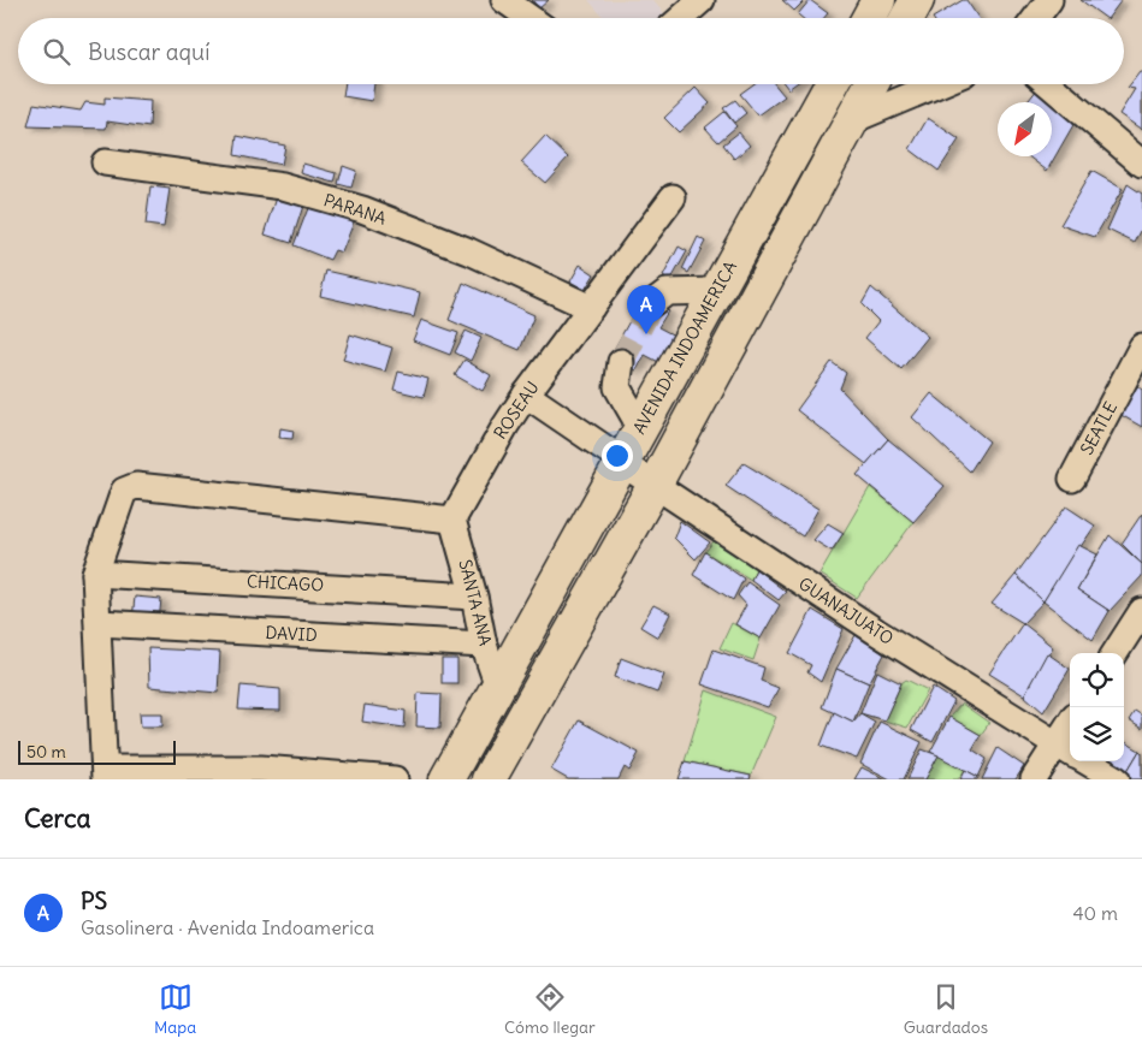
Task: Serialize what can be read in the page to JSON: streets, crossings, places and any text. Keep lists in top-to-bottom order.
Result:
{
  "streets": {
    "main road": ["AVENIDA INDOAMERICA"],
    "street": [
      "PARANA",
      "ROSEAU",
      "SEATLE",
      "CHICAGO",
      "SANTA ANA",
      "GUANAJUATO",
      "DAVID"
    ]
  },
  "crossings": [
    ["PARANA", "ROSEAU"],
    ["AVENIDA INDOAMERICA", "SANTA ANA"],
    ["AVENIDA INDOAMERICA", "GUANAJUATO"],
    ["ROSEAU", "SANTA ANA"],
    ["ROSEAU", "GUANAJUATO"],
    ["CHICAGO", "SANTA ANA"],
    ["SANTA ANA", "DAVID"]
  ],
  "scale_bar": "50 m",
  "north": "bottom left",
  "page": {
    "search": "Buscar aquí",
    "pins": "A",
    "scale": "50 m",
    "heading": "Cerca",
    "list": [
      {
        "mark": "A",
        "name": "PS",
        "note": "Gasolinera · Avenida Indoamerica",
        "value": "40 m"
      }
    ],
    "nav": ["Mapa", "Cómo llegar", "Guardados"]
  }
}
